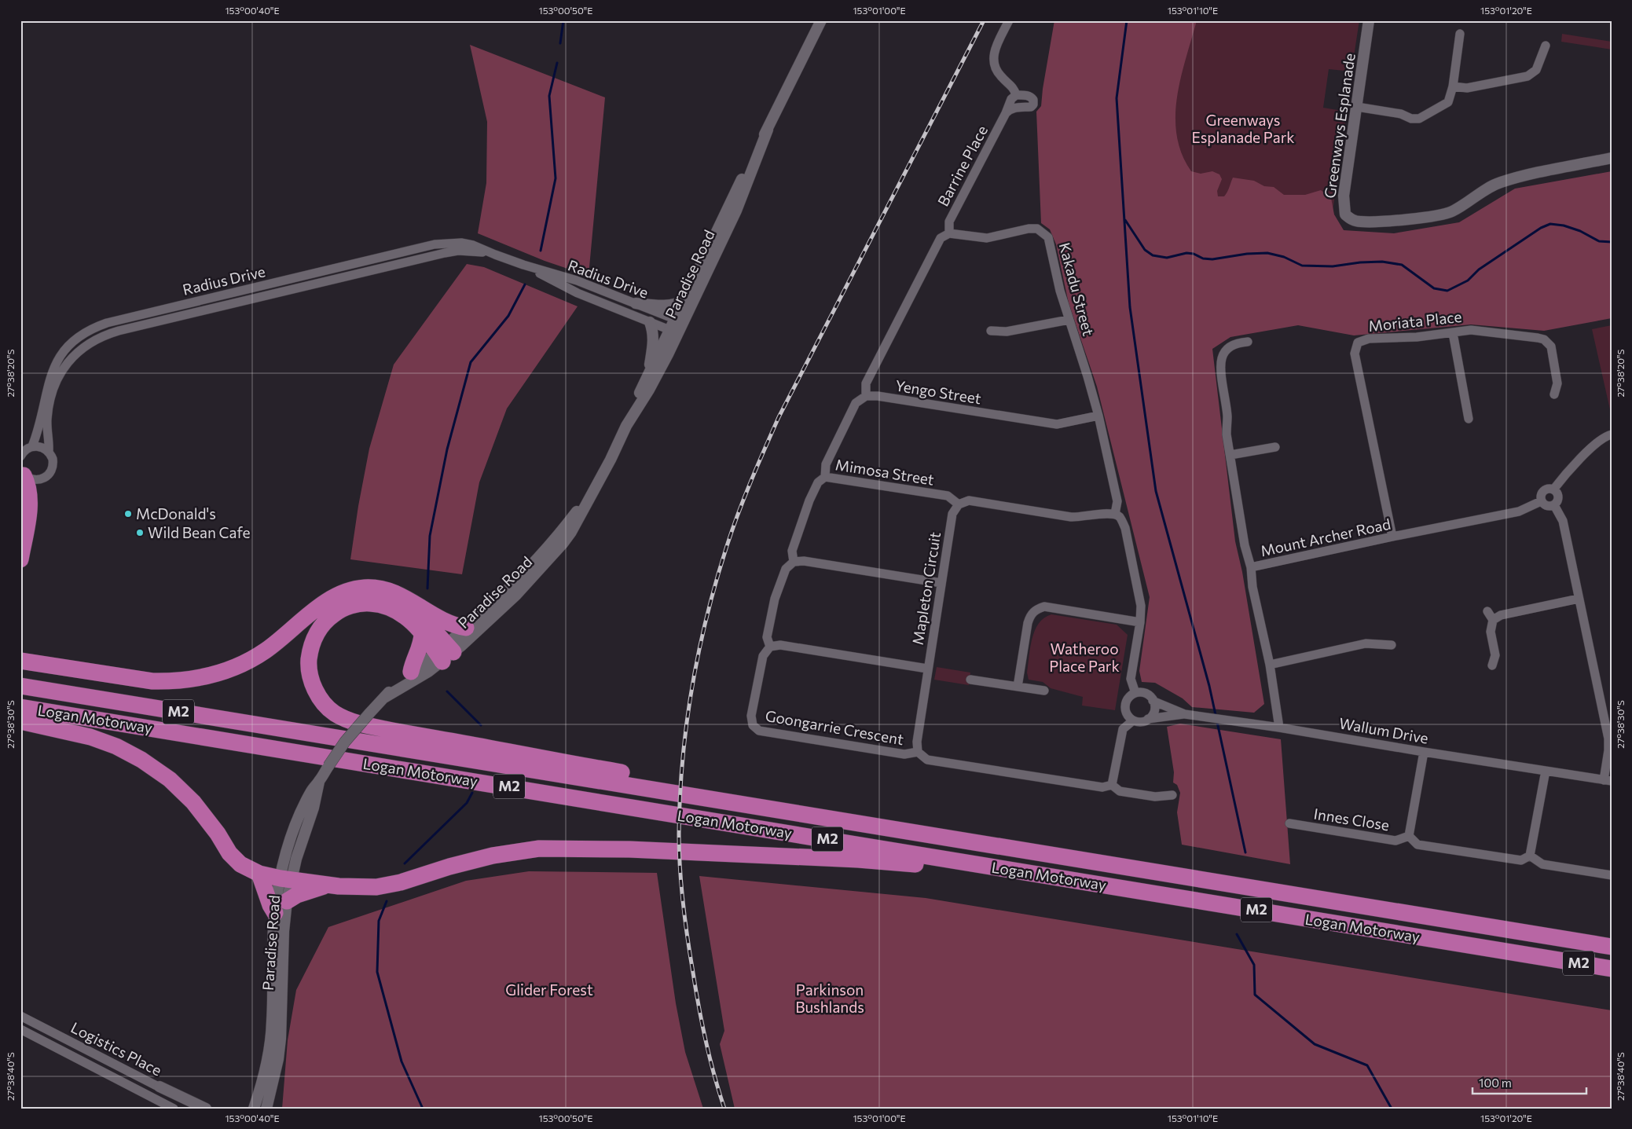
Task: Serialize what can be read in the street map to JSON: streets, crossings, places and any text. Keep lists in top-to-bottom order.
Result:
{
  "streets": {
    "highway": ["M2", "Logan Motorway"],
    "street": [
      "Greenways Esplanade",
      "Barrine Place",
      "Paradise Road",
      "Radius Drive",
      "Kakadu Street",
      "Moriata Place",
      "Yengo Street",
      "Mimosa Street",
      "Mount Archer Road",
      "Mapleton Circuit",
      "Goongarrie Crescent",
      "Wallum Drive",
      "Innes Close",
      "Logistics Place"
    ]
  },
  "crossings": [
    ["Barrine Place", "Kakadu Street"],
    ["Paradise Road", "Radius Drive"],
    ["Kakadu Street", "Yengo Street"],
    ["Moriata Place", "Mount Archer Road"],
    ["Mimosa Street", "Mapleton Circuit"],
    ["Mount Archer Road", "Wallum Drive"],
    ["Mapleton Circuit", "Goongarrie Crescent"]
  ],
  "parks": [
    "Greenways Esplanade Park",
    "Watheroo Place Park",
    "Glider Forest",
    "Parkinson Bushlands"
  ],
  "places": ["McDonald's", "Wild Bean Cafe"],
  "scale_bar": "100 m",
  "coordinates": [
    "153°00'40\"E",
    "153°00'50\"E",
    "153°01'00\"E",
    "153°01'10\"E",
    "153°01'20\"E",
    "27°38'20\"S",
    "27°38'30\"S",
    "27°38'40\"S"
  ]
}
